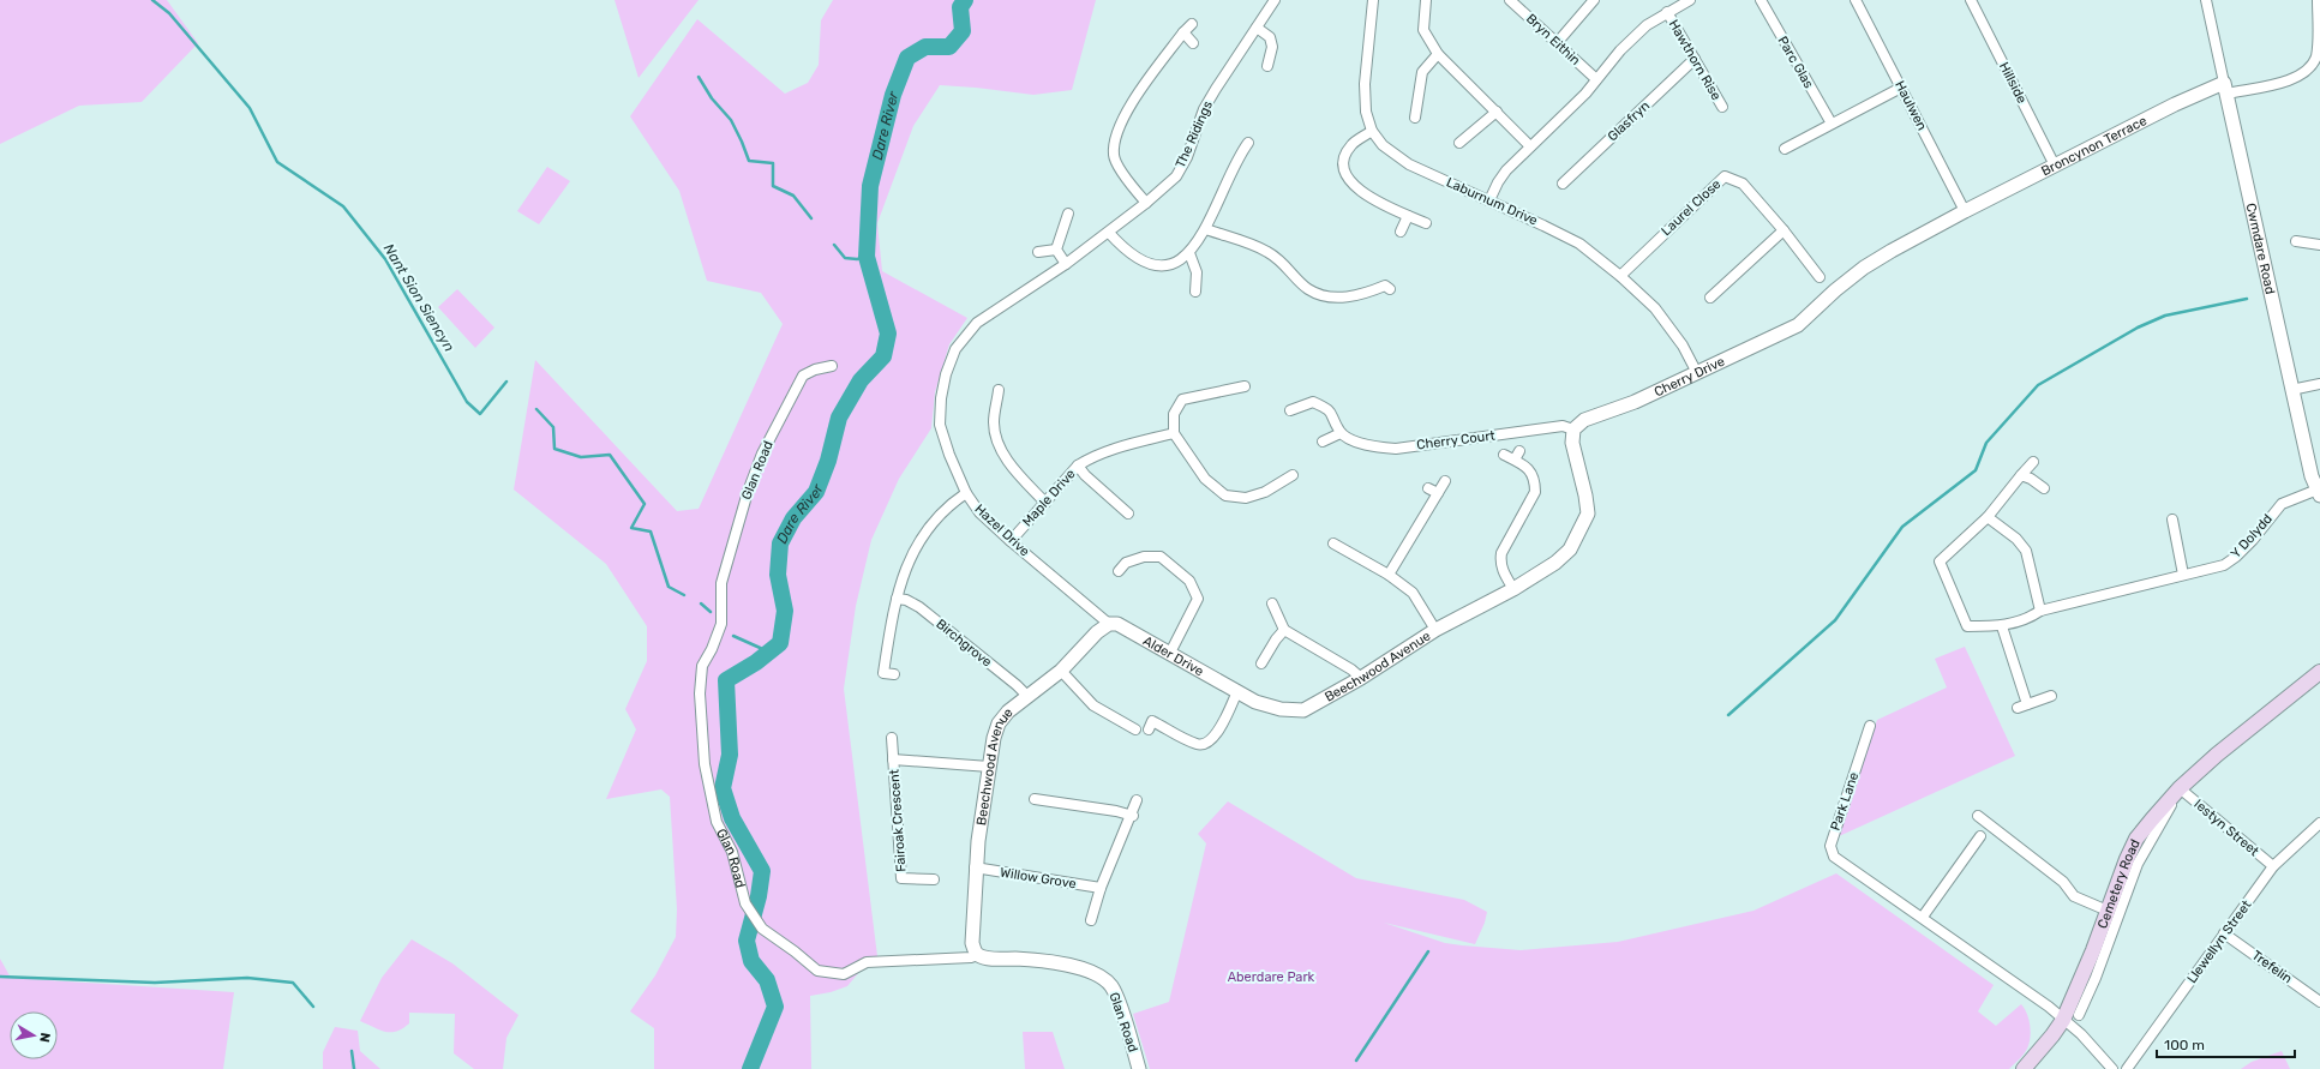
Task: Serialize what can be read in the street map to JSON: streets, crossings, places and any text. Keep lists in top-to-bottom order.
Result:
{
  "streets": {
    "main road": ["Cemetery Road"],
    "street": [
      "Bryn Eithin",
      "Hawthorn Rise",
      "Parc Glas",
      "Hillside",
      "Haulwen",
      "Glasfryn",
      "The Ridings",
      "Broncynon Terrace",
      "Laburnum Drive",
      "Laurel Close",
      "Cwmdare Road",
      "Cherry Drive",
      "Cherry Court",
      "Glan Road",
      "Maple Drive",
      "Hazel Drive",
      "Y Dolydd",
      "Birchgrove",
      "Alder Drive",
      "Beechwood Avenue",
      "Park Lane",
      "Fairoak Crescent",
      "Iestyn Street",
      "Willow Grove",
      "Llewellyn Street",
      "Trefelin"
    ]
  },
  "crossings": [
    ["Hawthorn Rise", "Glasfryn"],
    ["Hillside", "Broncynon Terrace"],
    ["Haulwen", "Broncynon Terrace"],
    ["Haulwen", "Cherry Drive"],
    ["The Ridings", "Hazel Drive"],
    ["Broncynon Terrace", "Cwmdare Road"],
    ["Broncynon Terrace", "Cherry Drive"],
    ["Laburnum Drive", "Laurel Close"],
    ["Laburnum Drive", "Cherry Drive"],
    ["Cwmdare Road", "Y Dolydd"],
    ["Cherry Drive", "Cherry Court"],
    ["Glan Road", "Beechwood Avenue"],
    ["Maple Drive", "Hazel Drive"],
    ["Hazel Drive", "Alder Drive"],
    ["Hazel Drive", "Beechwood Avenue"],
    ["Birchgrove", "Beechwood Avenue"],
    ["Alder Drive", "Beechwood Avenue"],
    ["Beechwood Avenue", "Fairoak Crescent"],
    ["Beechwood Avenue", "Willow Grove"],
    ["Park Lane", "Cemetery Road"],
    ["Iestyn Street", "Cemetery Road"],
    ["Iestyn Street", "Llewellyn Street"],
    ["Llewellyn Street", "Trefelin"]
  ],
  "water": ["Dare River", "Nant Sion Siencyn"],
  "parks": ["Aberdare Park"],
  "scale_bar": "100 m",
  "north": "right"
}
